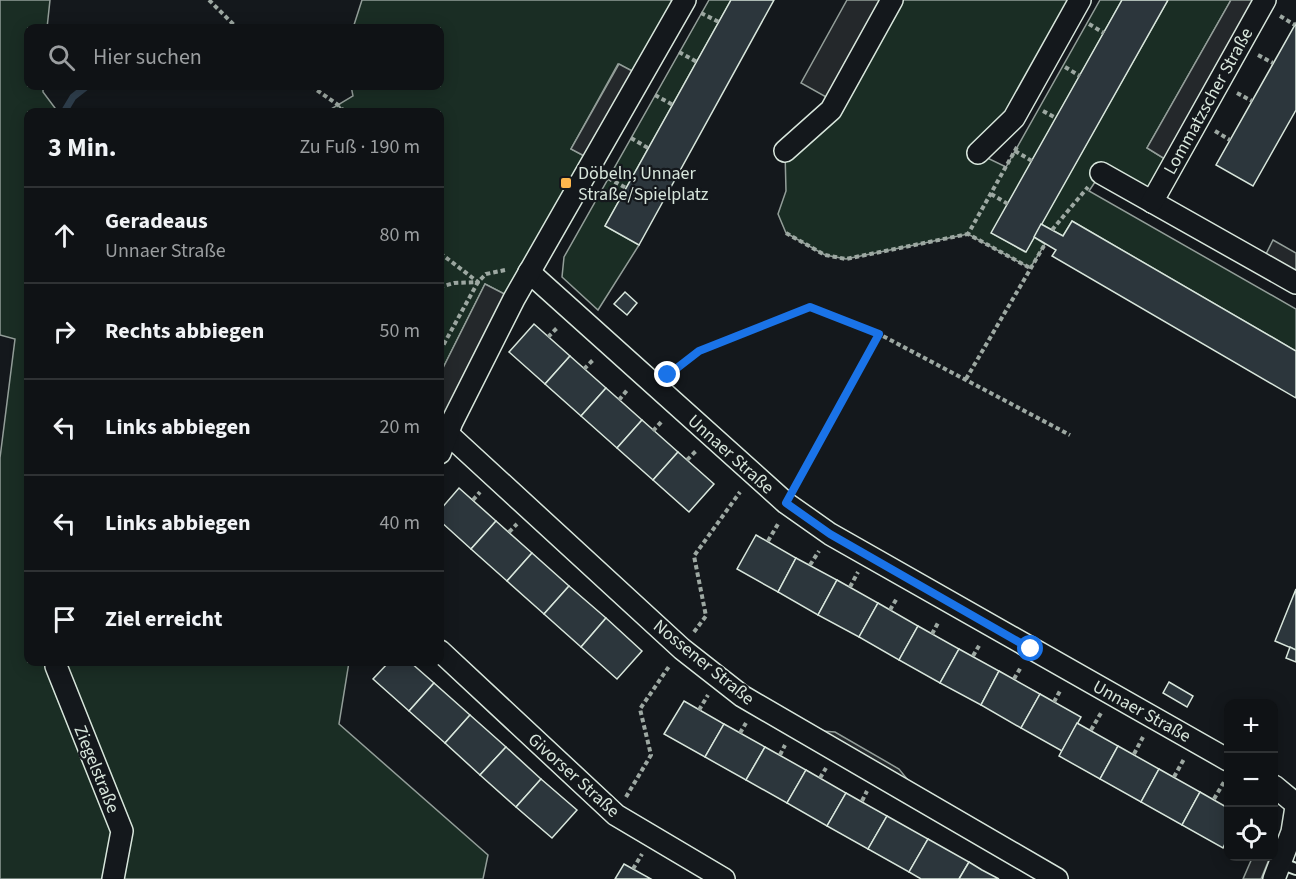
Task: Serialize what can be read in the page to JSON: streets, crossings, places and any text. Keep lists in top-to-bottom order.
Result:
{
  "streets": {
    "street": [
      "Lommatzscher Straße",
      "Unnaer Straße",
      "Nossener Straße",
      "Ziegelstraße",
      "Givorser Straße"
    ]
  },
  "places": {
    "transit": ["Döbeln, Unnaer Straße/Spielplatz"]
  },
  "page": {
    "search": "Hier suchen",
    "heading": ["3 Min.", "Zu Fuß · 190 m"],
    "list": [
      ["Geradeaus", "Unnaer Straße", "80 m"],
      ["Rechts abbiegen", "50 m"],
      ["Links abbiegen", "20 m"],
      ["Links abbiegen", "40 m"],
      "Ziel erreicht"
    ],
    "map_buttons": ["+", "−"]
  }
}
